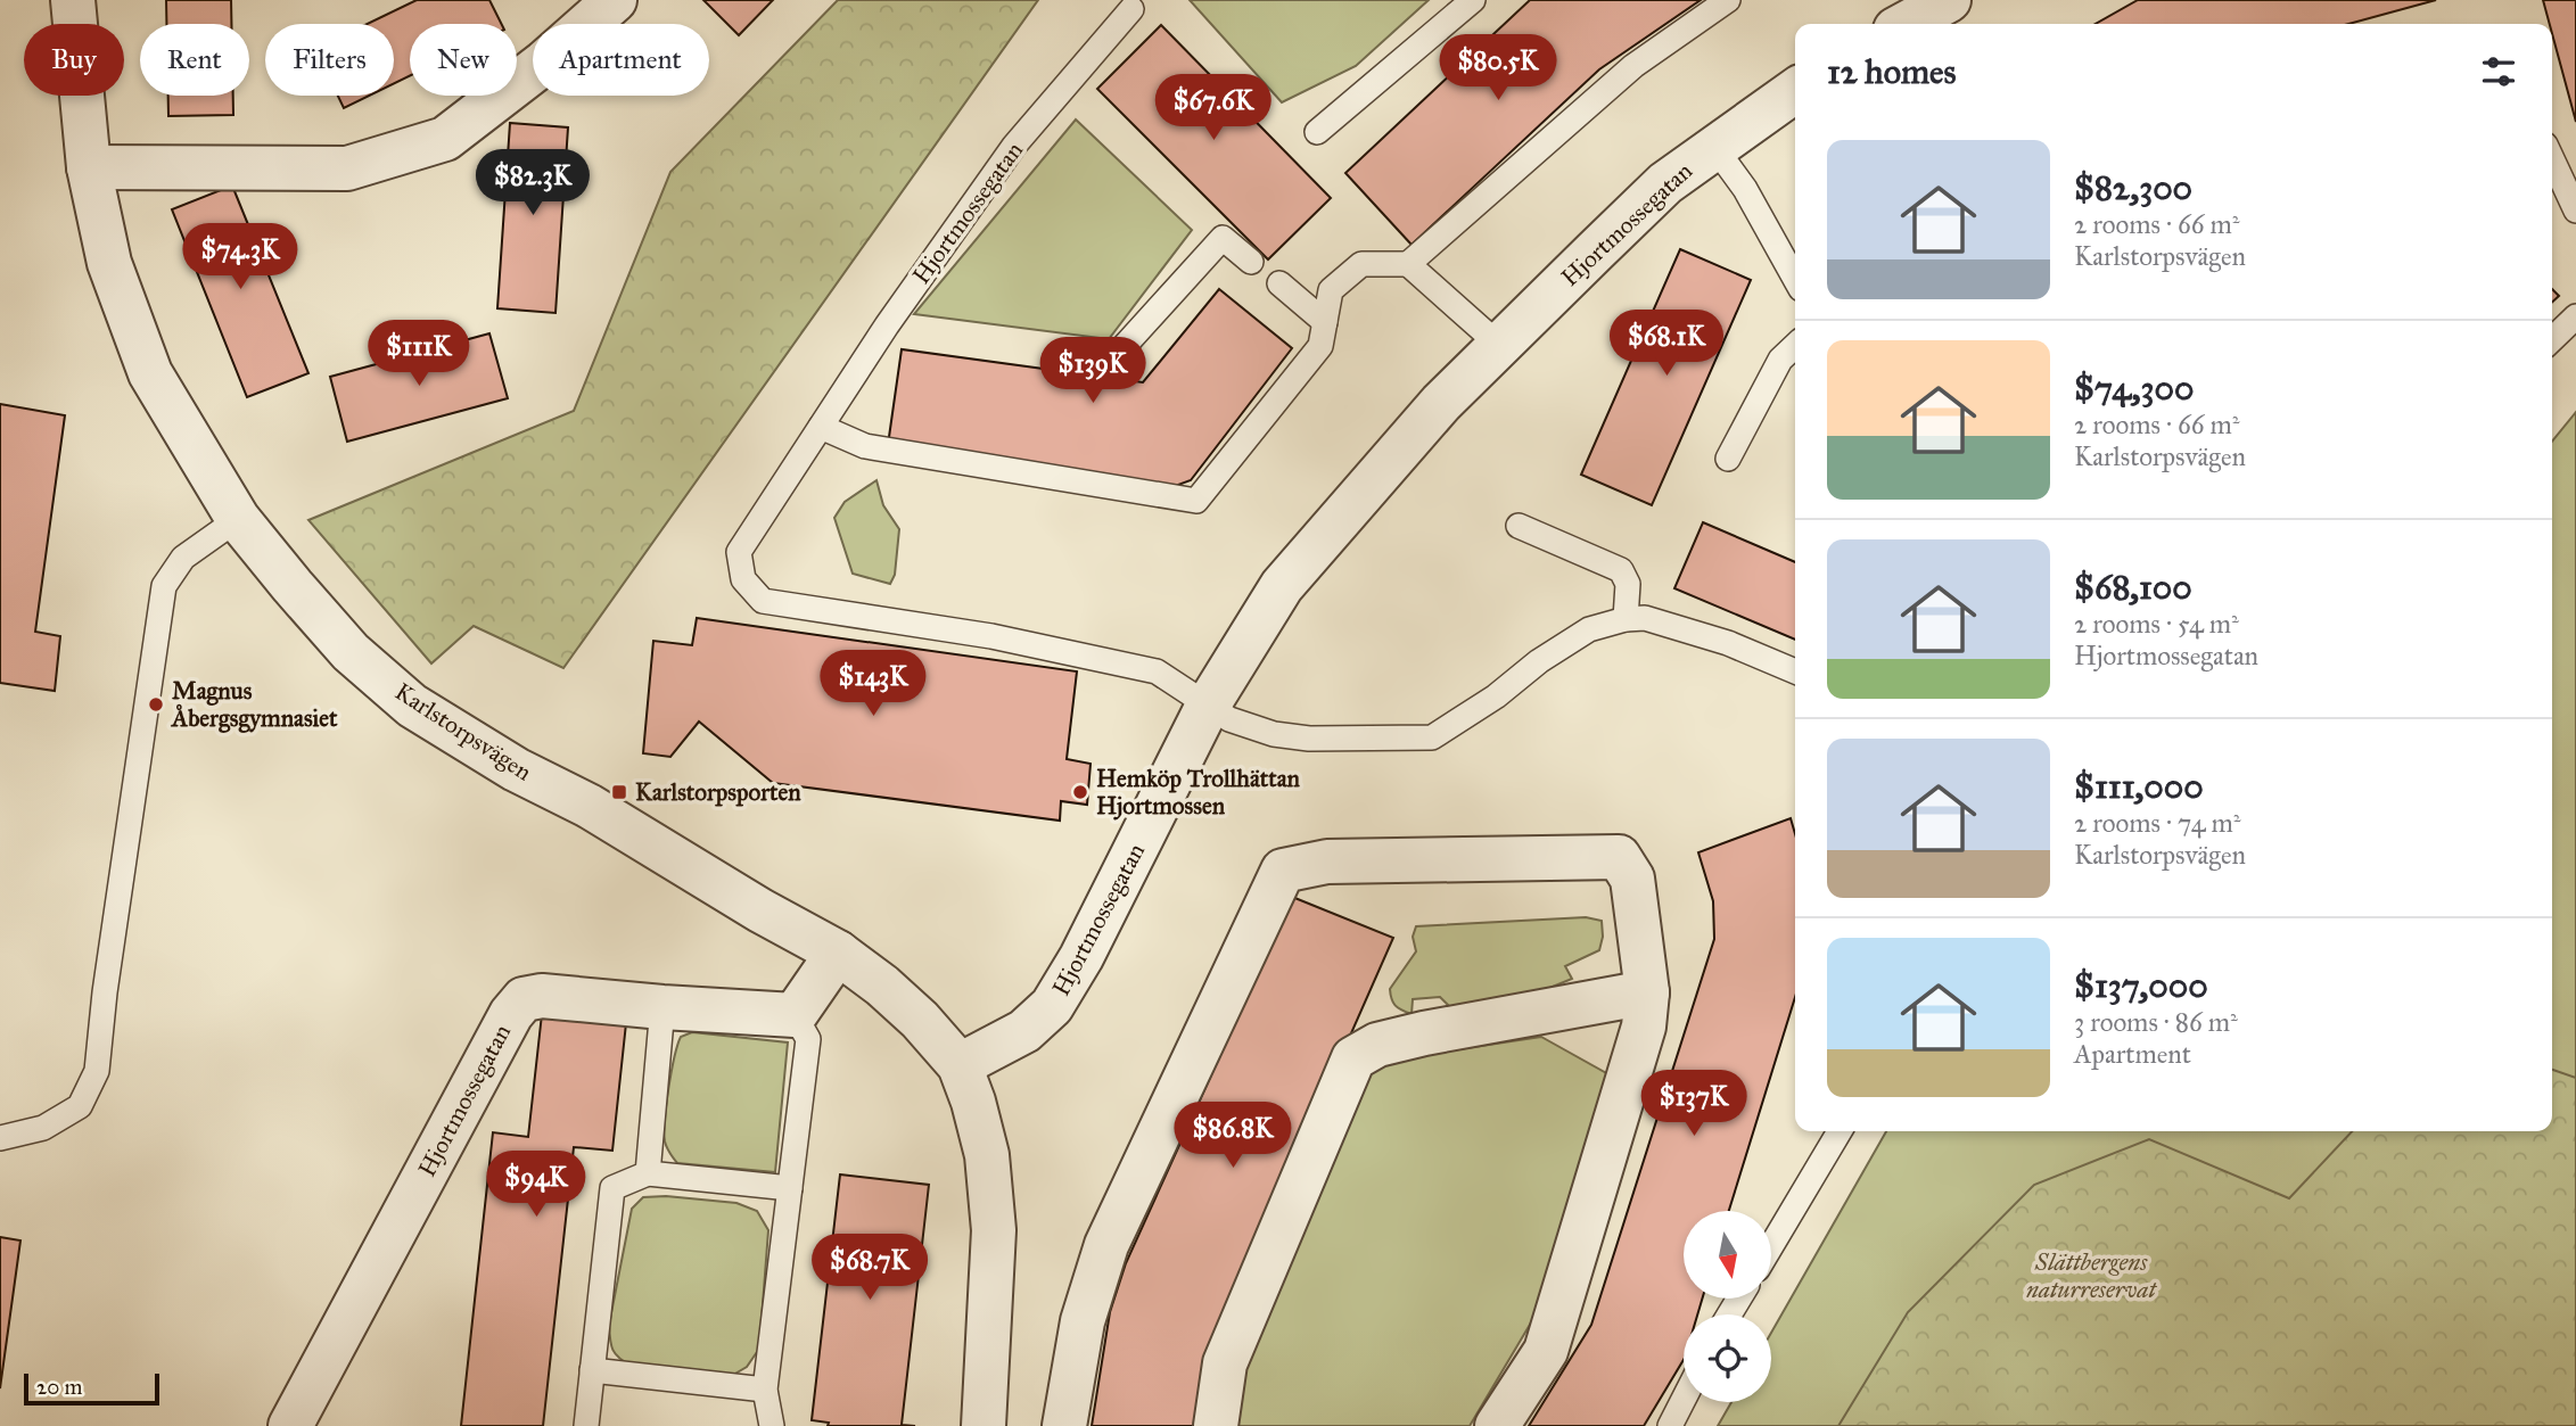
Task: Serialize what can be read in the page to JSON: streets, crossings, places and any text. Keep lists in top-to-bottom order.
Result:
{
  "streets": {
    "street": ["Hjortmossegatan", "Karlstorpsvägen"]
  },
  "crossings": [
    ["Hjortmossegatan", "Karlstorpsvägen"]
  ],
  "parks": ["Slättbergens naturreservat"],
  "places": {
    "other": ["Magnus Åbergsgymnasiet", "Hemköp Trollhättan Hjortmossen"],
    "transit": ["Karlstorpsporten"]
  },
  "scale_bar": "20 m",
  "north": "bottom",
  "page": {
    "chip": [
      "Buy",
      "Rent",
      "Filters",
      "New",
      "Apartment"
    ],
    "heading": "12 homes",
    "price": [
      "$80.5K",
      "$67.6K",
      "$82.3K",
      "$74.3K",
      "$68.1K",
      "$111K",
      "$139K",
      "$143K",
      "$137K",
      "$86.8K",
      "$94K",
      "$68.7K"
    ],
    "list": [
      {
        "name": "$82,300",
        "note": "2 rooms · 66 m² · Karlstorpsvägen"
      },
      {
        "name": "$74,300",
        "note": "2 rooms · 66 m² · Karlstorpsvägen"
      },
      {
        "name": "$68,100",
        "note": "2 rooms · 54 m² · Hjortmossegatan"
      },
      {
        "name": "$111,000",
        "note": "2 rooms · 74 m² · Karlstorpsvägen"
      },
      {
        "name": "$137,000",
        "note": "3 rooms · 86 m² · Apartment"
      }
    ],
    "scale": "20 m"
  }
}
